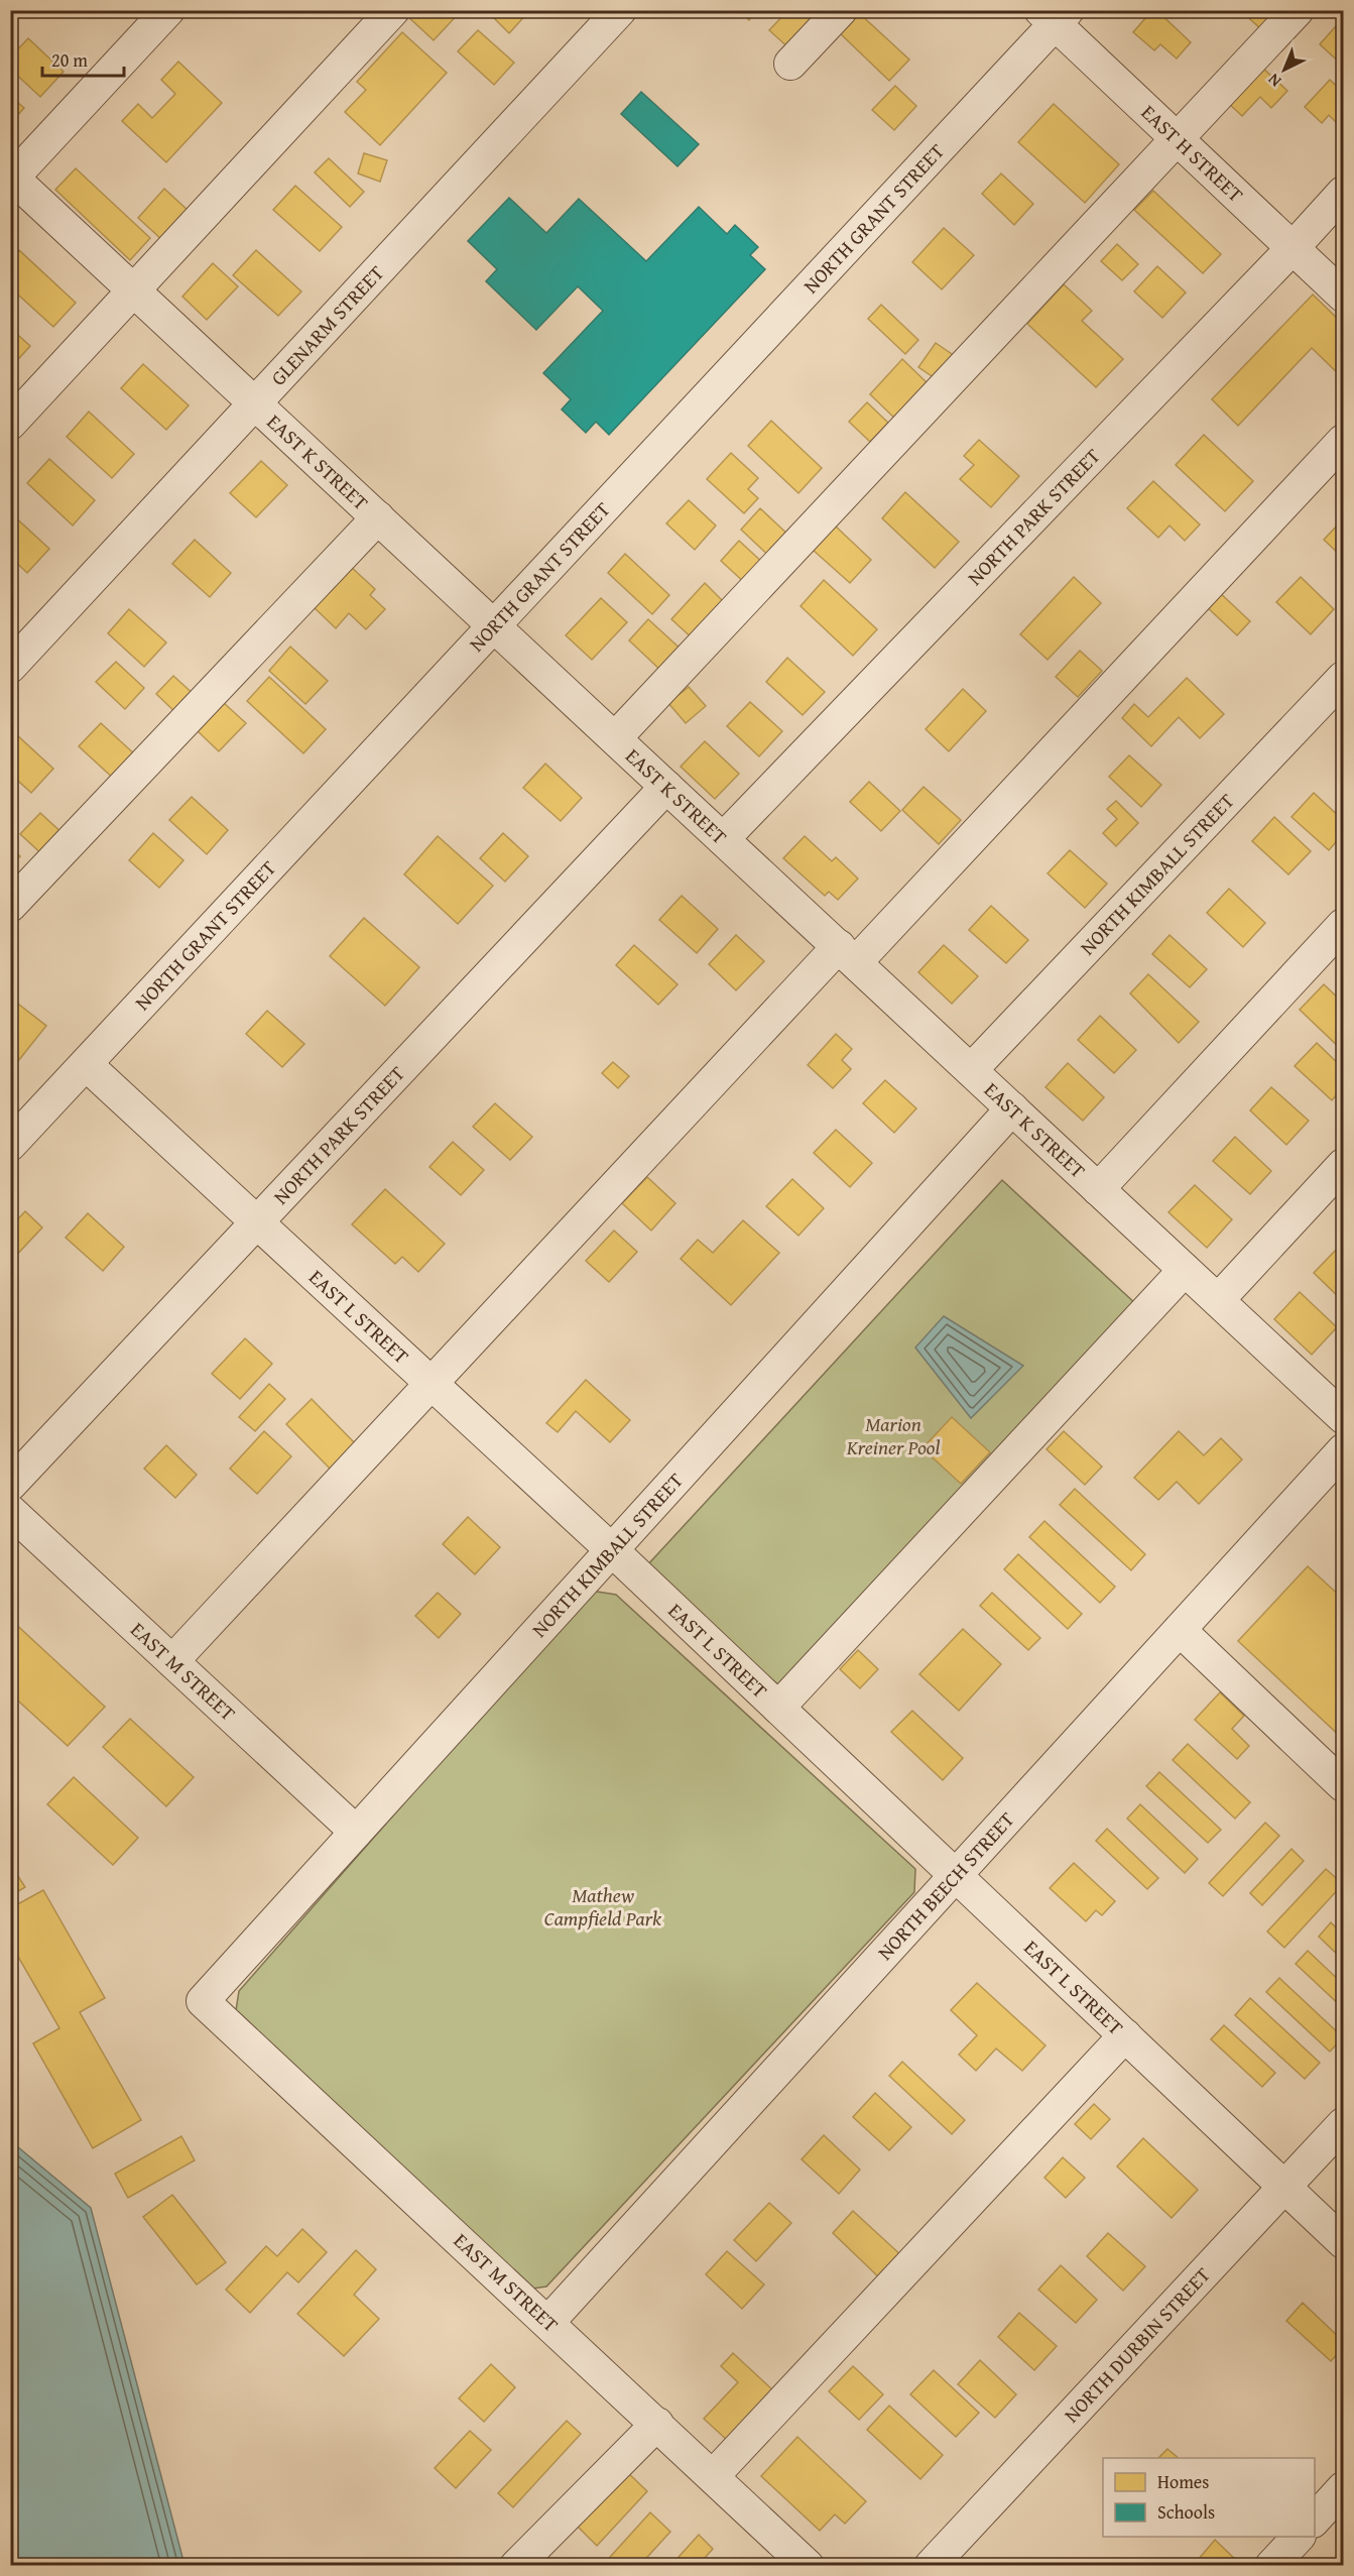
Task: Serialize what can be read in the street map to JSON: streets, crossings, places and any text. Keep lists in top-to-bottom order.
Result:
{
  "streets": {
    "street": [
      "EAST H STREET",
      "NORTH GRANT STREET",
      "GLENARM STREET",
      "EAST K STREET",
      "NORTH PARK STREET",
      "NORTH KIMBALL STREET",
      "EAST L STREET",
      "EAST M STREET",
      "NORTH BEECH STREET",
      "NORTH DURBIN STREET"
    ]
  },
  "crossings": [
    ["EAST H STREET", "NORTH GRANT STREET"],
    ["EAST H STREET", "NORTH PARK STREET"],
    ["NORTH GRANT STREET", "EAST K STREET"],
    ["NORTH GRANT STREET", "EAST L STREET"],
    ["GLENARM STREET", "EAST K STREET"],
    ["EAST K STREET", "NORTH PARK STREET"],
    ["EAST K STREET", "NORTH KIMBALL STREET"],
    ["NORTH PARK STREET", "EAST L STREET"],
    ["NORTH KIMBALL STREET", "EAST L STREET"],
    ["NORTH KIMBALL STREET", "EAST M STREET"],
    ["EAST L STREET", "NORTH BEECH STREET"],
    ["EAST L STREET", "NORTH DURBIN STREET"],
    ["EAST M STREET", "NORTH BEECH STREET"]
  ],
  "parks": ["Marion Kreiner Pool", "Mathew Campfield Park"],
  "legend": ["Homes", "Schools"],
  "scale_bar": "20 m",
  "north": "bottom left"
}
